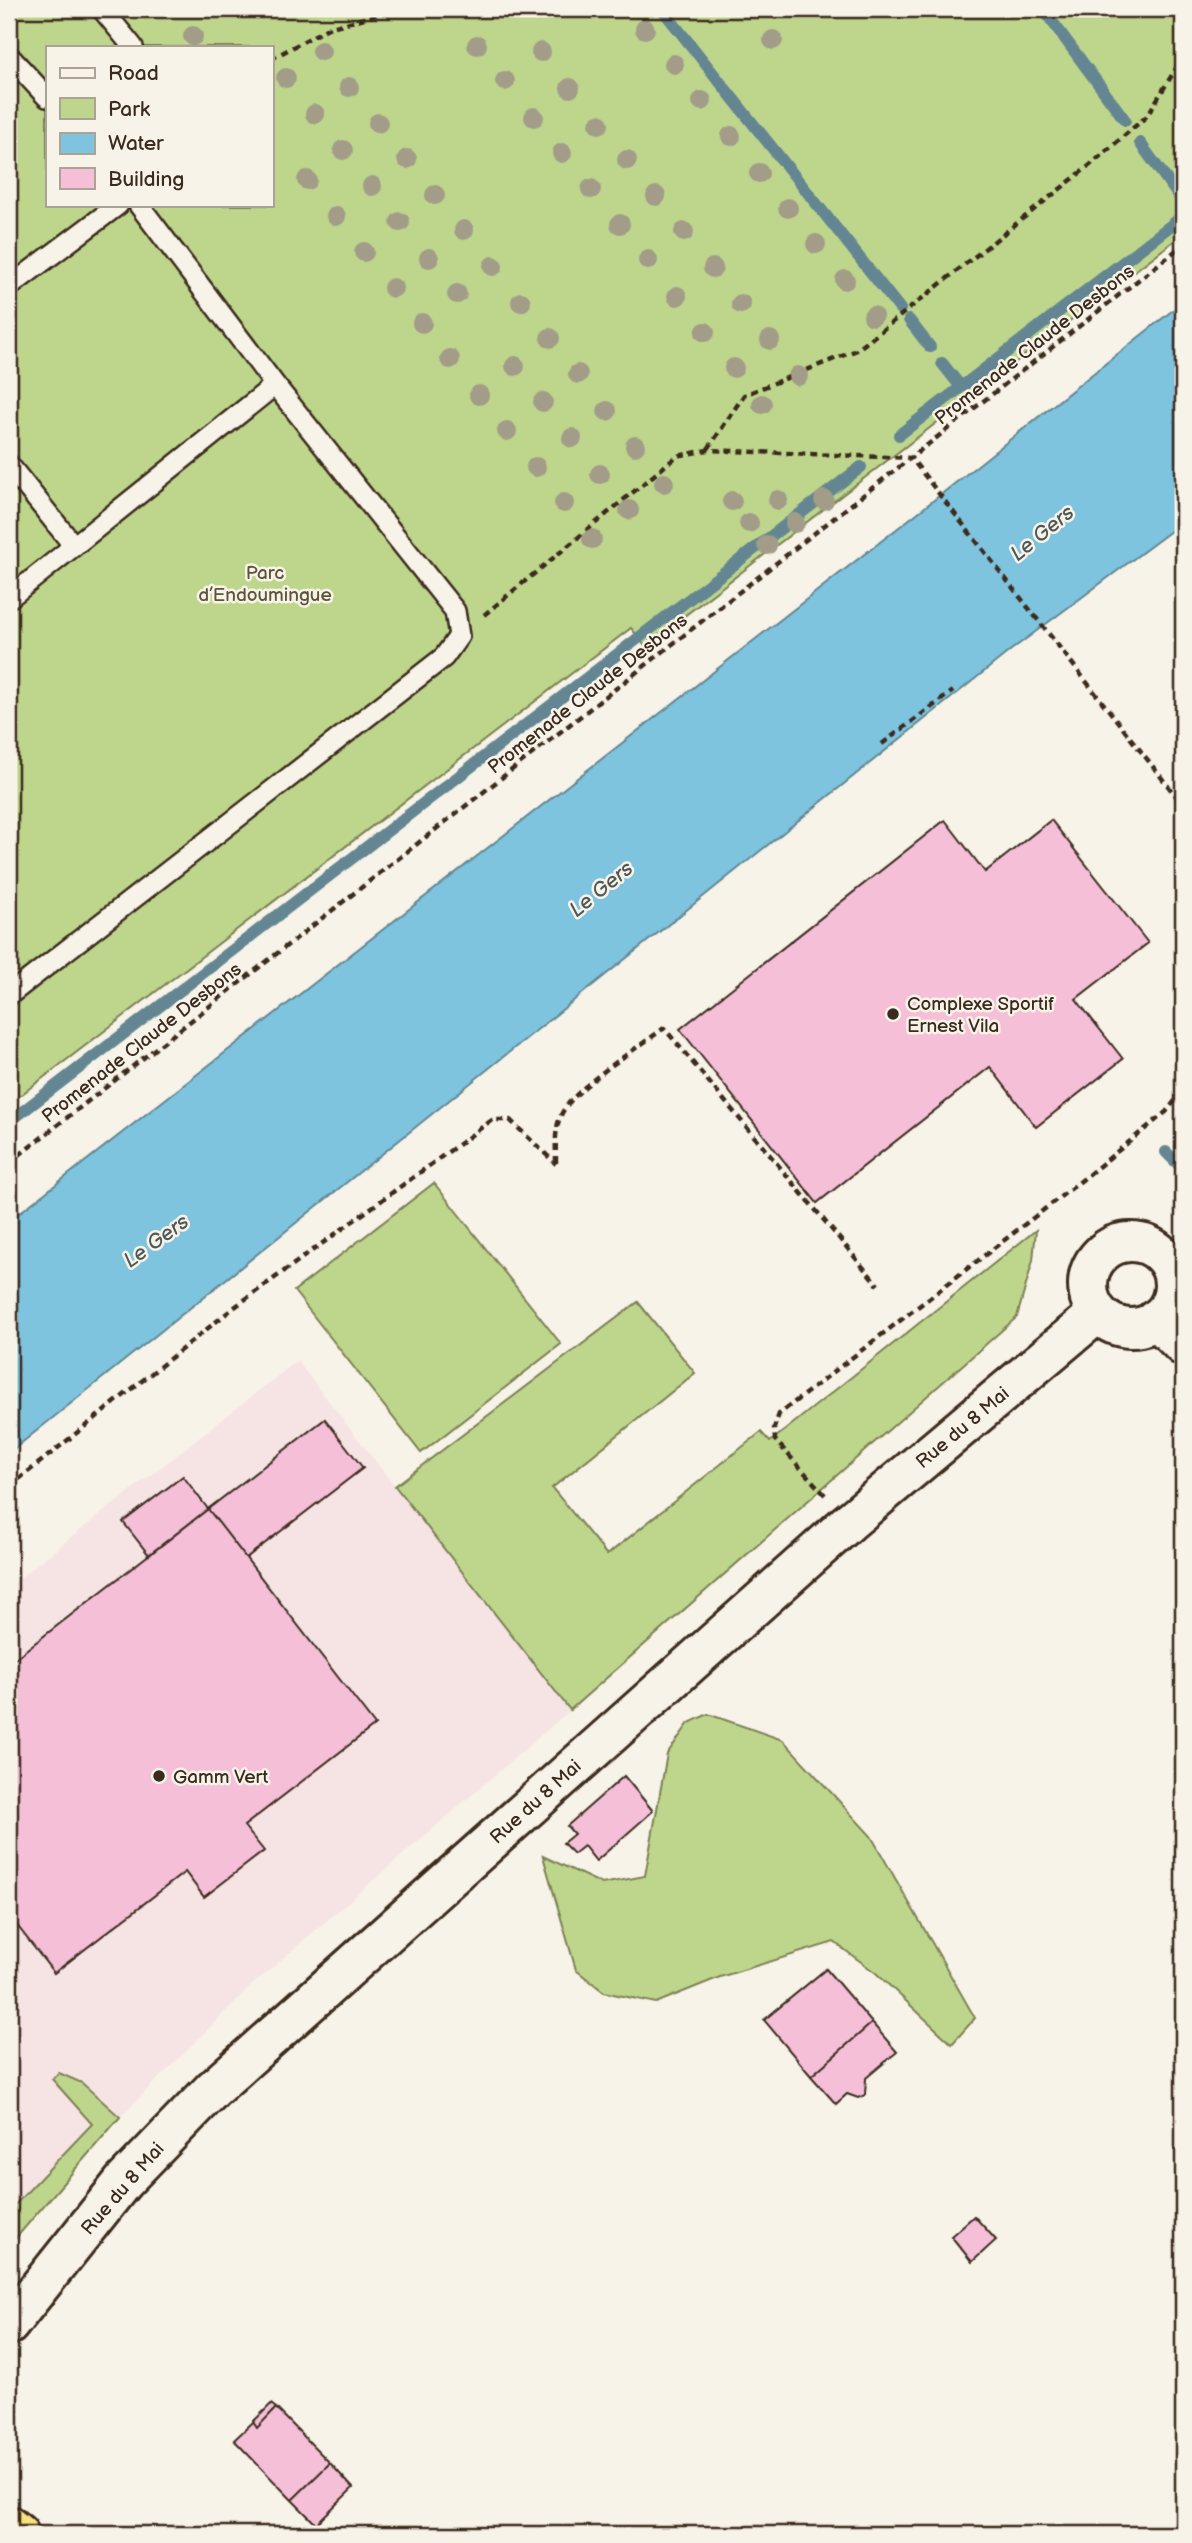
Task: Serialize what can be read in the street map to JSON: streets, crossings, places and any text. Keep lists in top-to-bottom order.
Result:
{
  "streets": {
    "street": ["Rue du 8 Mai"],
    "path": ["Promenade Claude Desbons"]
  },
  "water": ["Le Gers"],
  "parks": ["Parc d’Endoumingue"],
  "places": ["Complexe Sportif Ernest Vila", "Gamm Vert"],
  "legend": [
    "Road",
    "Park",
    "Water",
    "Building"
  ]
}
